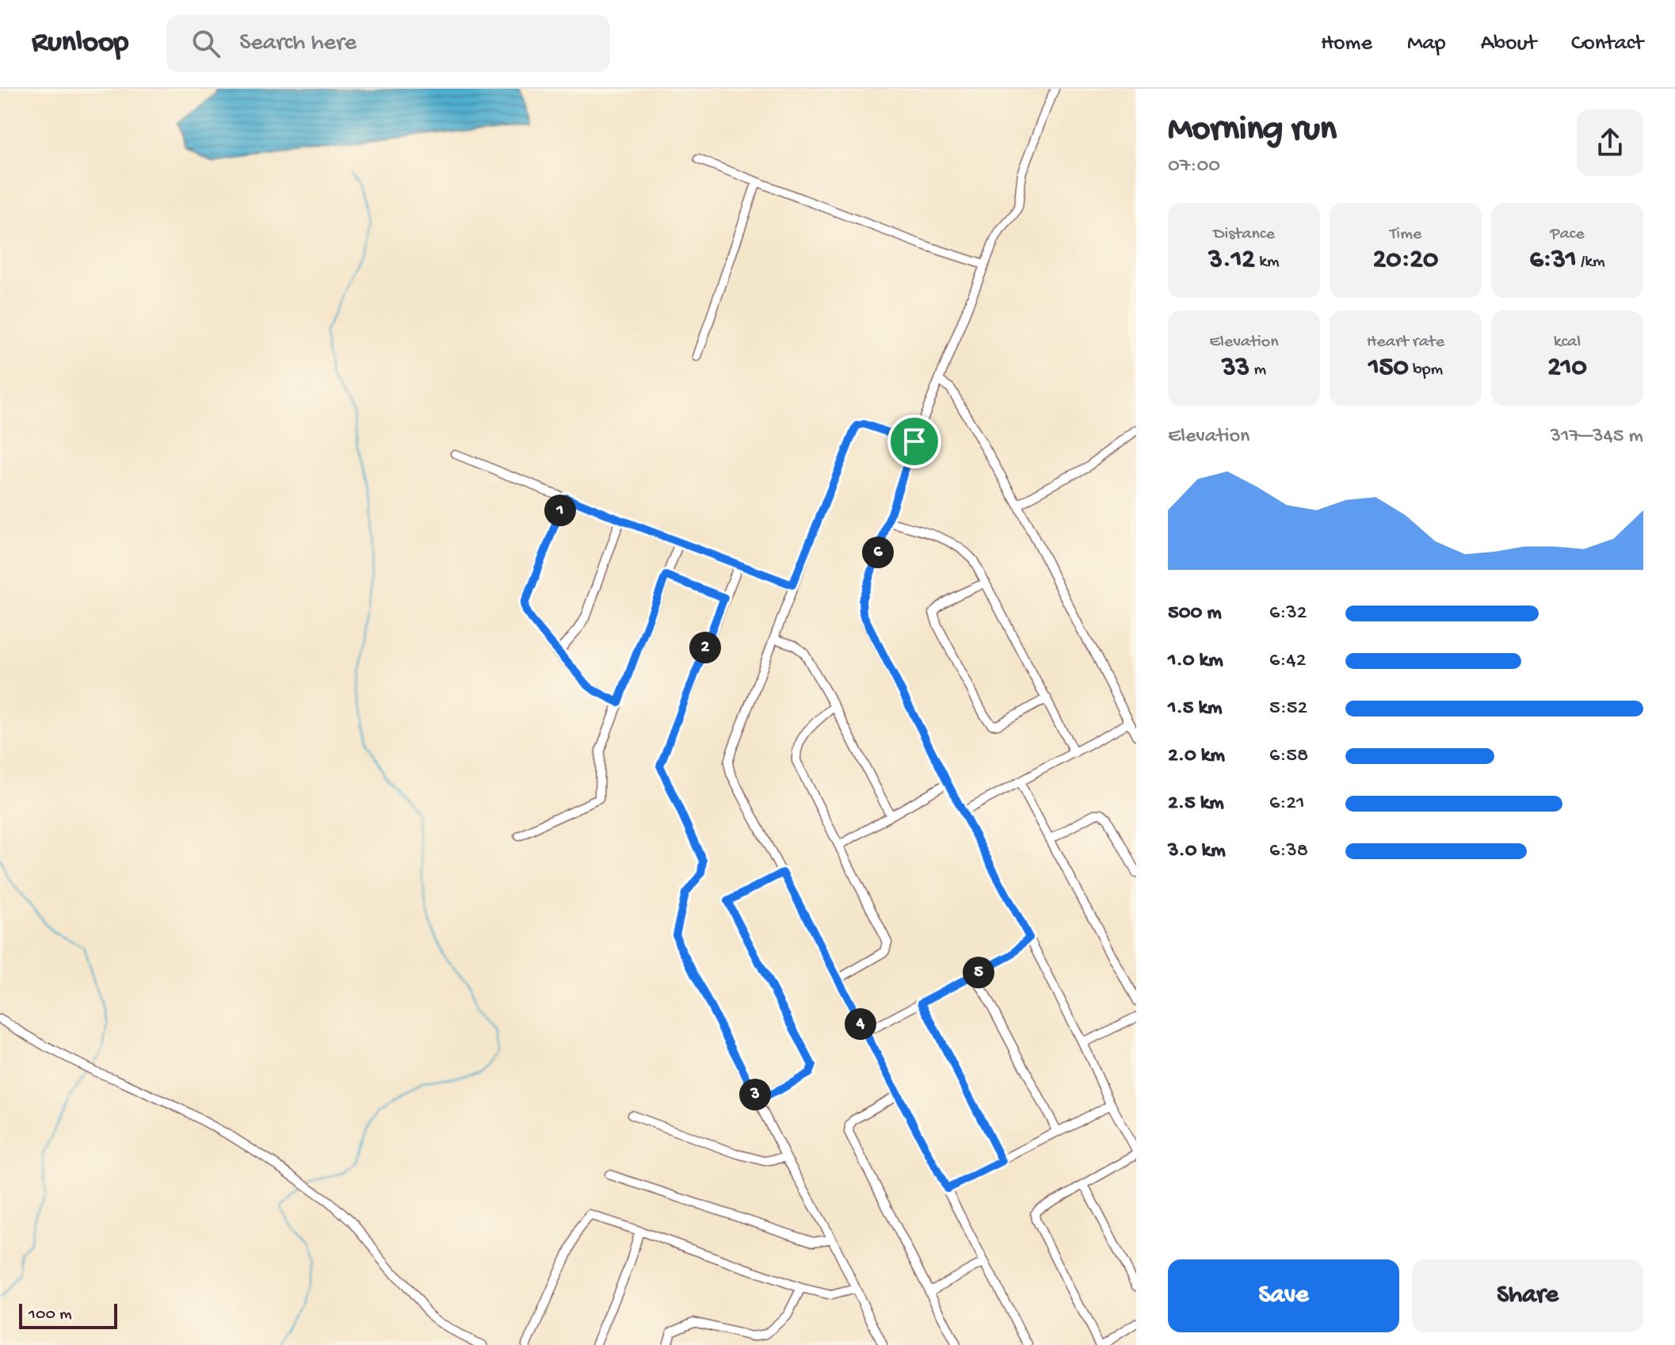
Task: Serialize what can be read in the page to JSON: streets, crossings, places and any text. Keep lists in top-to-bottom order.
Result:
{
  "scale_bar": "100 m",
  "page": {
    "header": "Runloop",
    "search": "Search here",
    "nav": [
      "Home",
      "Map",
      "About",
      "Contact"
    ],
    "heading": ["Morning run", "07:00"],
    "stats": [
      ["Distance", "3.12 km"],
      ["Time", "20:20"],
      ["Pace", "6:31 /km"],
      ["Elevation", "33 m"],
      ["Heart rate", "150 bpm"],
      ["kcal", "210"]
    ],
    "chart": ["Elevation", "317–345 m"],
    "pins": [
      "1",
      "6",
      "2",
      "5",
      "4",
      "3"
    ],
    "list": [
      {
        "name": "500 m",
        "note": "6:32"
      },
      {
        "name": "1.0 km",
        "note": "6:42"
      },
      {
        "name": "1.5 km",
        "note": "5:52"
      },
      {
        "name": "2.0 km",
        "note": "6:58"
      },
      {
        "name": "2.5 km",
        "note": "6:21"
      },
      {
        "name": "3.0 km",
        "note": "6:38"
      }
    ],
    "buttons": ["Save", "Share"],
    "scale": "100 m"
  }
}
